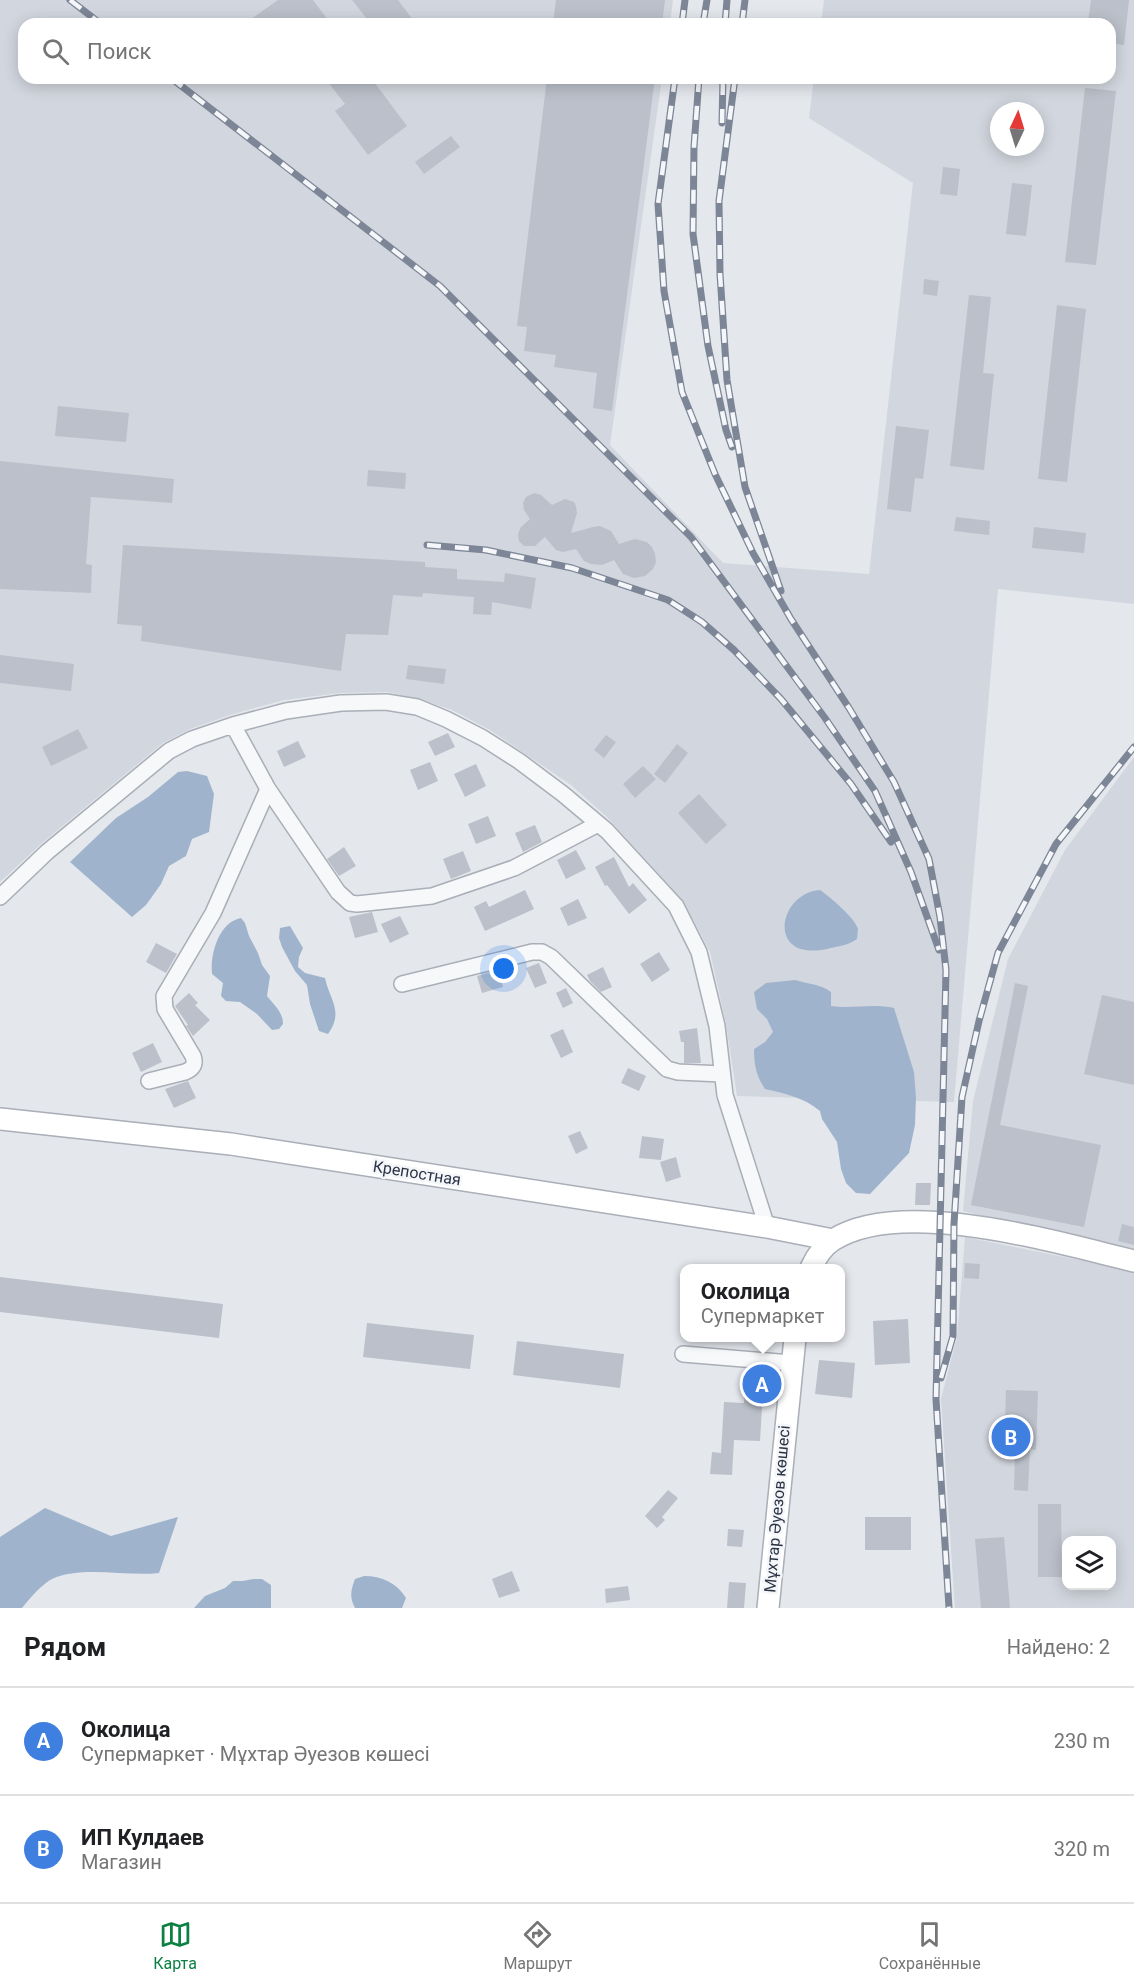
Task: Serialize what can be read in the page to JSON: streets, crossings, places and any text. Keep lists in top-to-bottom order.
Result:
{
  "streets": {
    "street": ["Крепостная", "Мұхтар Әуезов көшесі"]
  },
  "north": "top",
  "page": {
    "search": "Поиск",
    "popup": ["Околица", "Супермаркет"],
    "pins": ["A", "B"],
    "heading": ["Рядом", "Найдено: 2"],
    "list": [
      {
        "mark": "A",
        "name": "Околица",
        "note": "Супермаркет · Мұхтар Әуезов көшесі",
        "value": "230 m"
      },
      {
        "mark": "B",
        "name": "ИП Кулдаев",
        "note": "Магазин",
        "value": "320 m"
      }
    ],
    "nav": ["Карта", "Маршрут", "Сохранённые"]
  }
}
